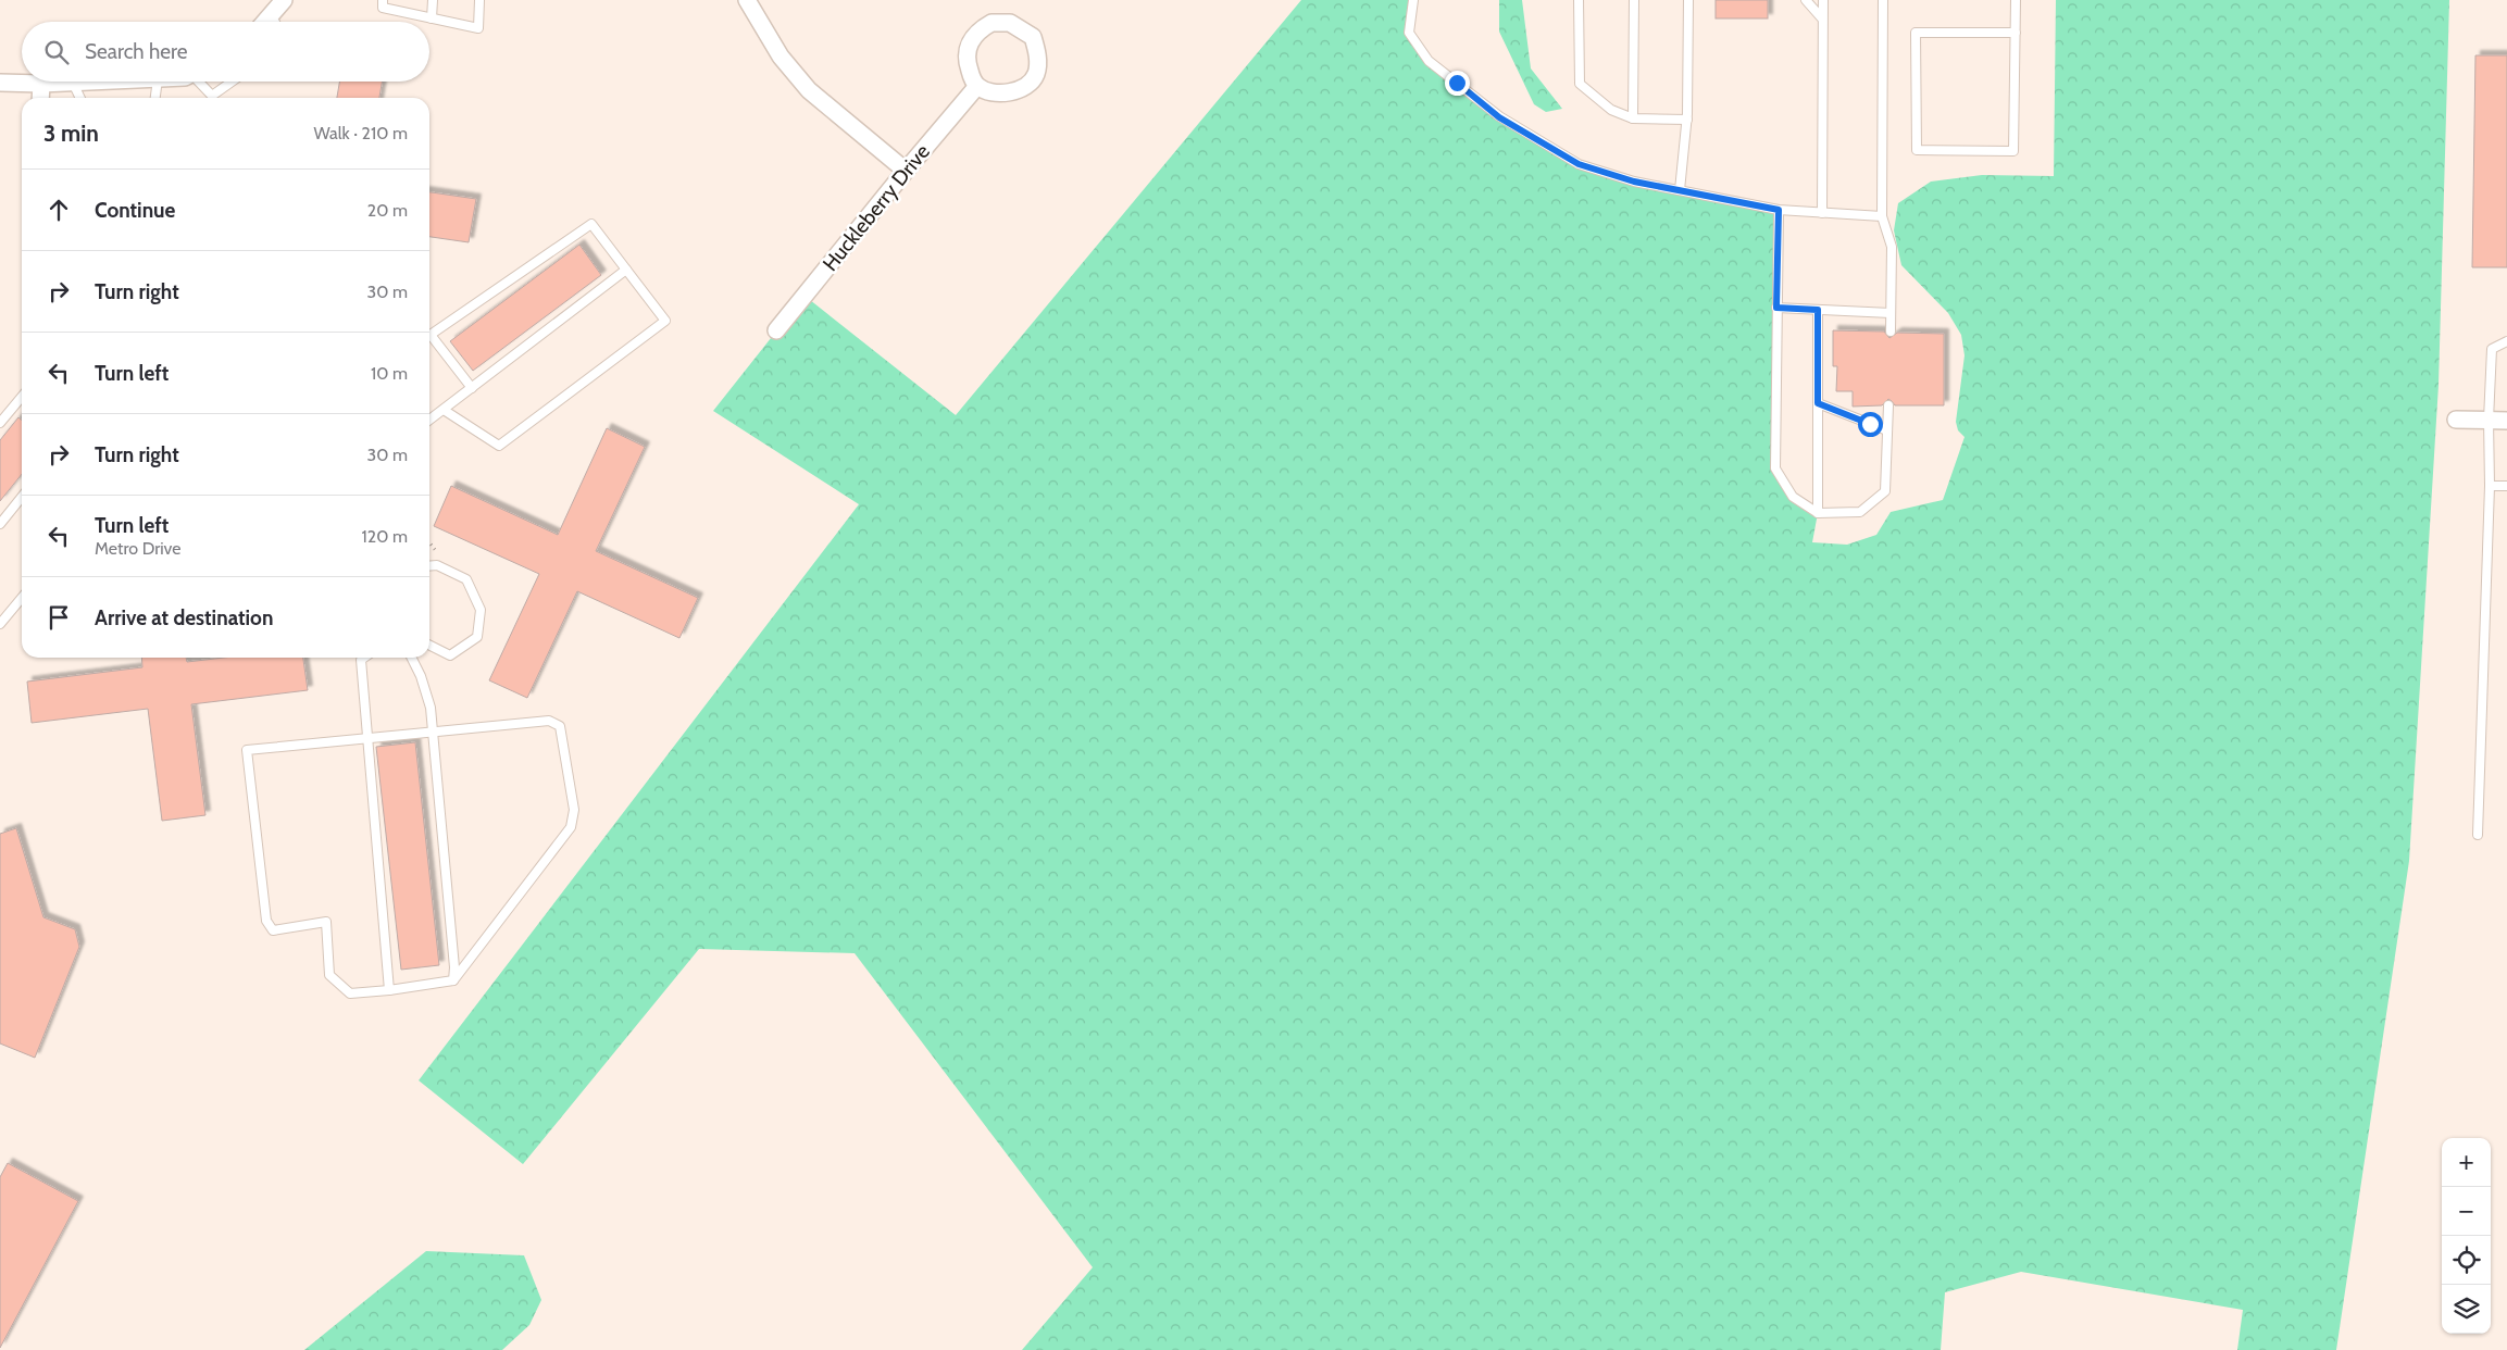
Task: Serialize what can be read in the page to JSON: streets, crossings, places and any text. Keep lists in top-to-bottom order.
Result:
{
  "streets": {
    "street": ["Huckleberry Drive"]
  },
  "page": {
    "search": "Search here",
    "heading": ["3 min", "Walk · 210 m"],
    "list": [
      ["Continue", "20 m"],
      ["Turn right", "30 m"],
      ["Turn left", "10 m"],
      ["Turn right", "30 m"],
      ["Turn left", "Metro Drive", "120 m"],
      "Arrive at destination"
    ],
    "map_buttons": ["+", "−"]
  }
}
